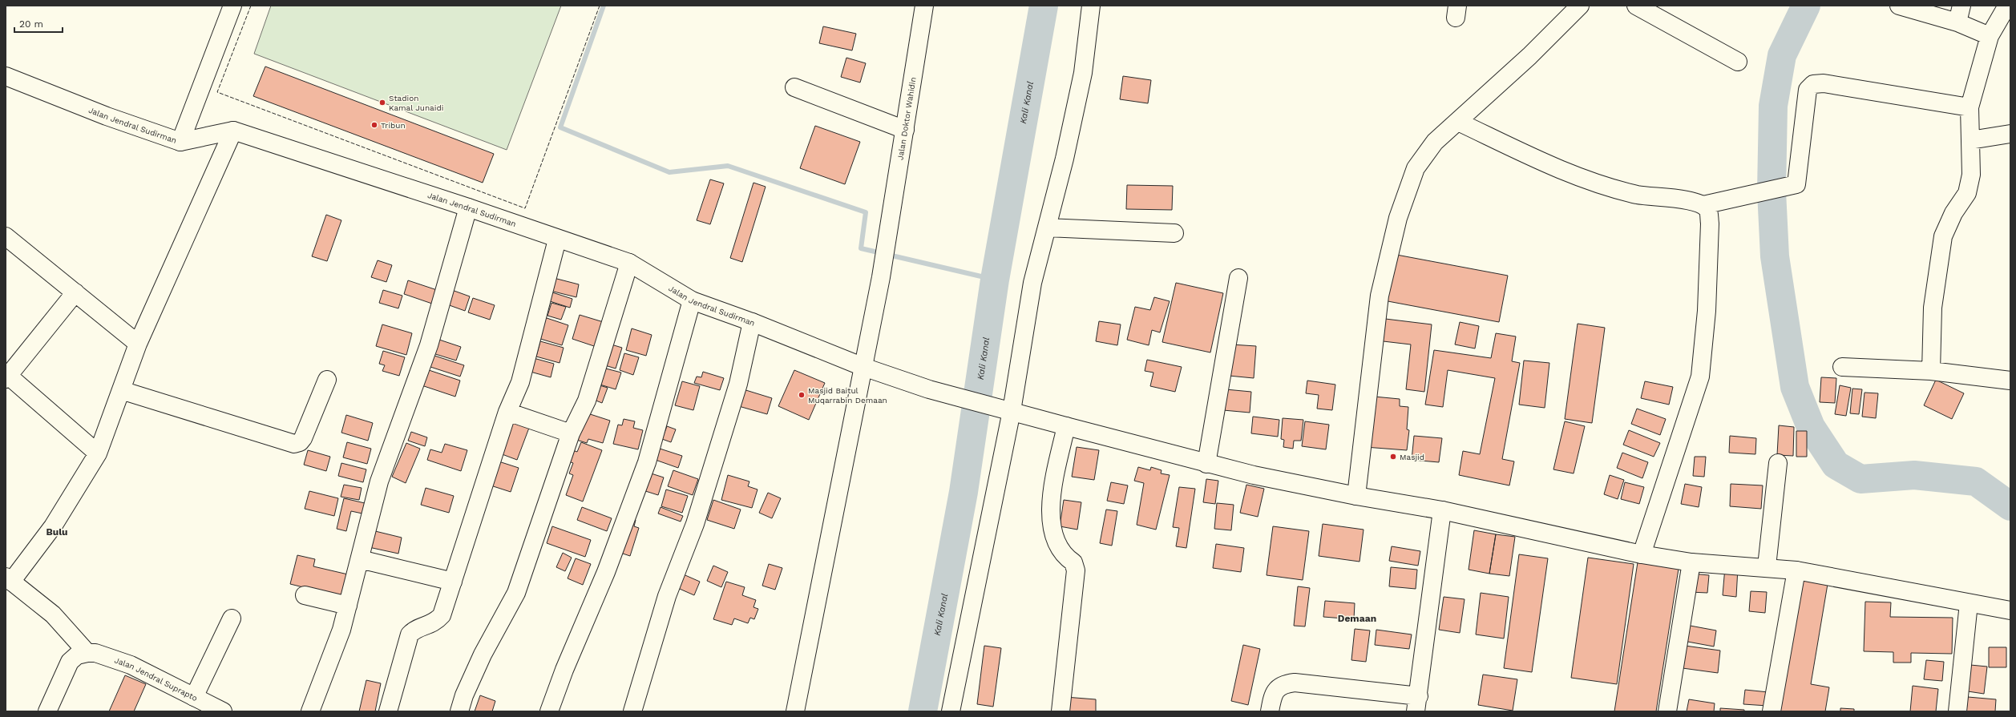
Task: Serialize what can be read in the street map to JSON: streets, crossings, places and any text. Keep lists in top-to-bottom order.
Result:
{
  "streets": {
    "street": ["Jalan Doktor Wahidin", "Jalan Jendral Sudirman", "Jalan Jendral Suprapto"]
  },
  "crossings": [
    ["Jalan Doktor Wahidin", "Jalan Jendral Sudirman"]
  ],
  "districts": ["Bulu", "Demaan"],
  "water": ["Kali Kanal"],
  "places": [
    "Stadion Kamal Junaidi",
    "Tribun",
    "Masjid Baitul Muqarrabin Demaan",
    "Masjid"
  ],
  "scale_bar": "20 m"
}
